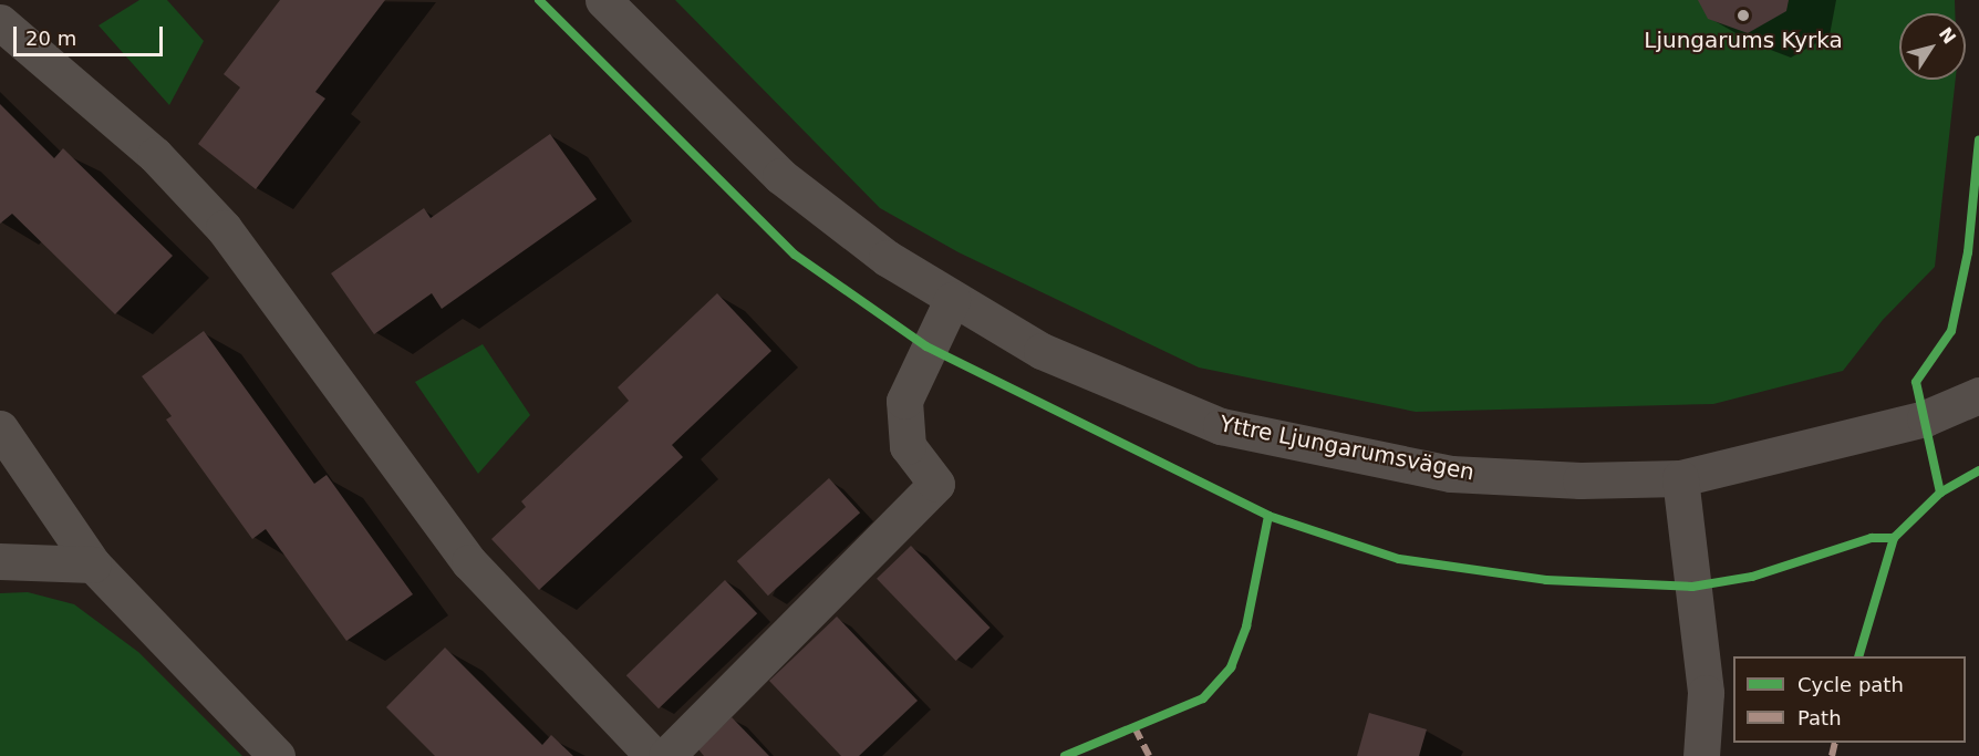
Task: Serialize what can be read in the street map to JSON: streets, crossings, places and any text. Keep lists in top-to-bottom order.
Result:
{
  "streets": {
    "street": ["Yttre Ljungarumsvägen"]
  },
  "places": ["Ljungarums Kyrka"],
  "legend": ["Cycle path", "Path"],
  "scale_bar": "20 m",
  "north": "top right"
}
